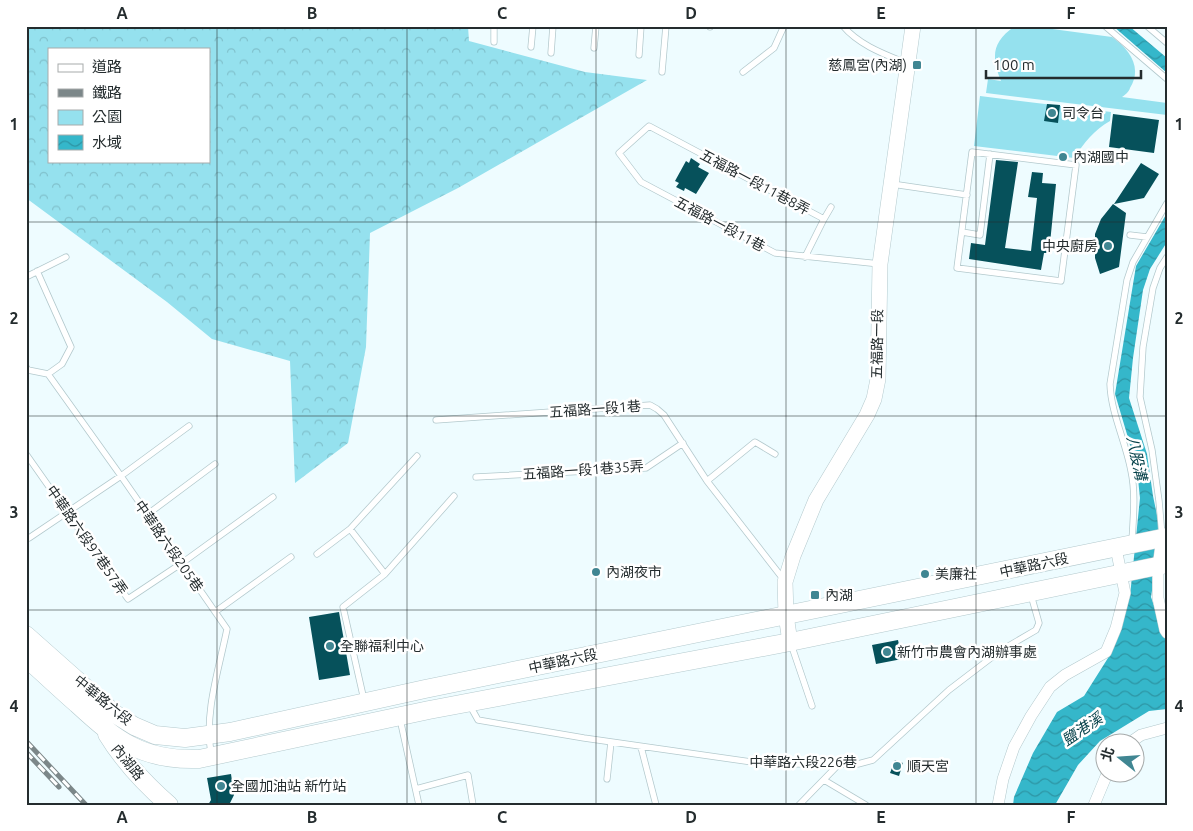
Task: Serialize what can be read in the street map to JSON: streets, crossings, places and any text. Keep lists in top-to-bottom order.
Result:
{
  "streets": {
    "main road": ["五福路一段", "中華路六段", "內湖路"],
    "lane": [
      "五福路一段11巷8弄",
      "五福路一段11巷",
      "五福路一段1巷",
      "五福路一段1巷35弄",
      "中華路六段97巷57弄",
      "中華路六段205巷",
      "中華路六段226巷"
    ]
  },
  "crossings": [
    ["五福路一段11巷8弄", "五福路一段11巷"],
    ["五福路一段11巷", "五福路一段"],
    ["五福路一段", "五福路一段1巷"],
    ["五福路一段", "中華路六段"],
    ["五福路一段1巷", "五福路一段1巷35弄"],
    ["中華路六段97巷57弄", "中華路六段205巷"],
    ["中華路六段205巷", "中華路六段"],
    ["中華路六段", "內湖路"],
    ["中華路六段", "中華路六段226巷"]
  ],
  "water": ["八股溝", "鹽港溪"],
  "places": {
    "transit": ["慈鳳宮(內湖)", "內湖"],
    "other": [
      "司令台",
      "內湖國中",
      "中央廚房",
      "內湖夜市",
      "美廉社",
      "全聯福利中心",
      "新竹市農會內湖辦事處",
      "順天宮",
      "全國加油站 新竹站"
    ]
  },
  "legend": [
    "道路",
    "鐵路",
    "公園",
    "水域"
  ],
  "scale_bar": "100 m",
  "north": "left",
  "grid": {
    "columns": [
      "A",
      "B",
      "C",
      "D",
      "E",
      "F"
    ],
    "rows": [
      "1",
      "2",
      "3",
      "4"
    ]
  }
}
